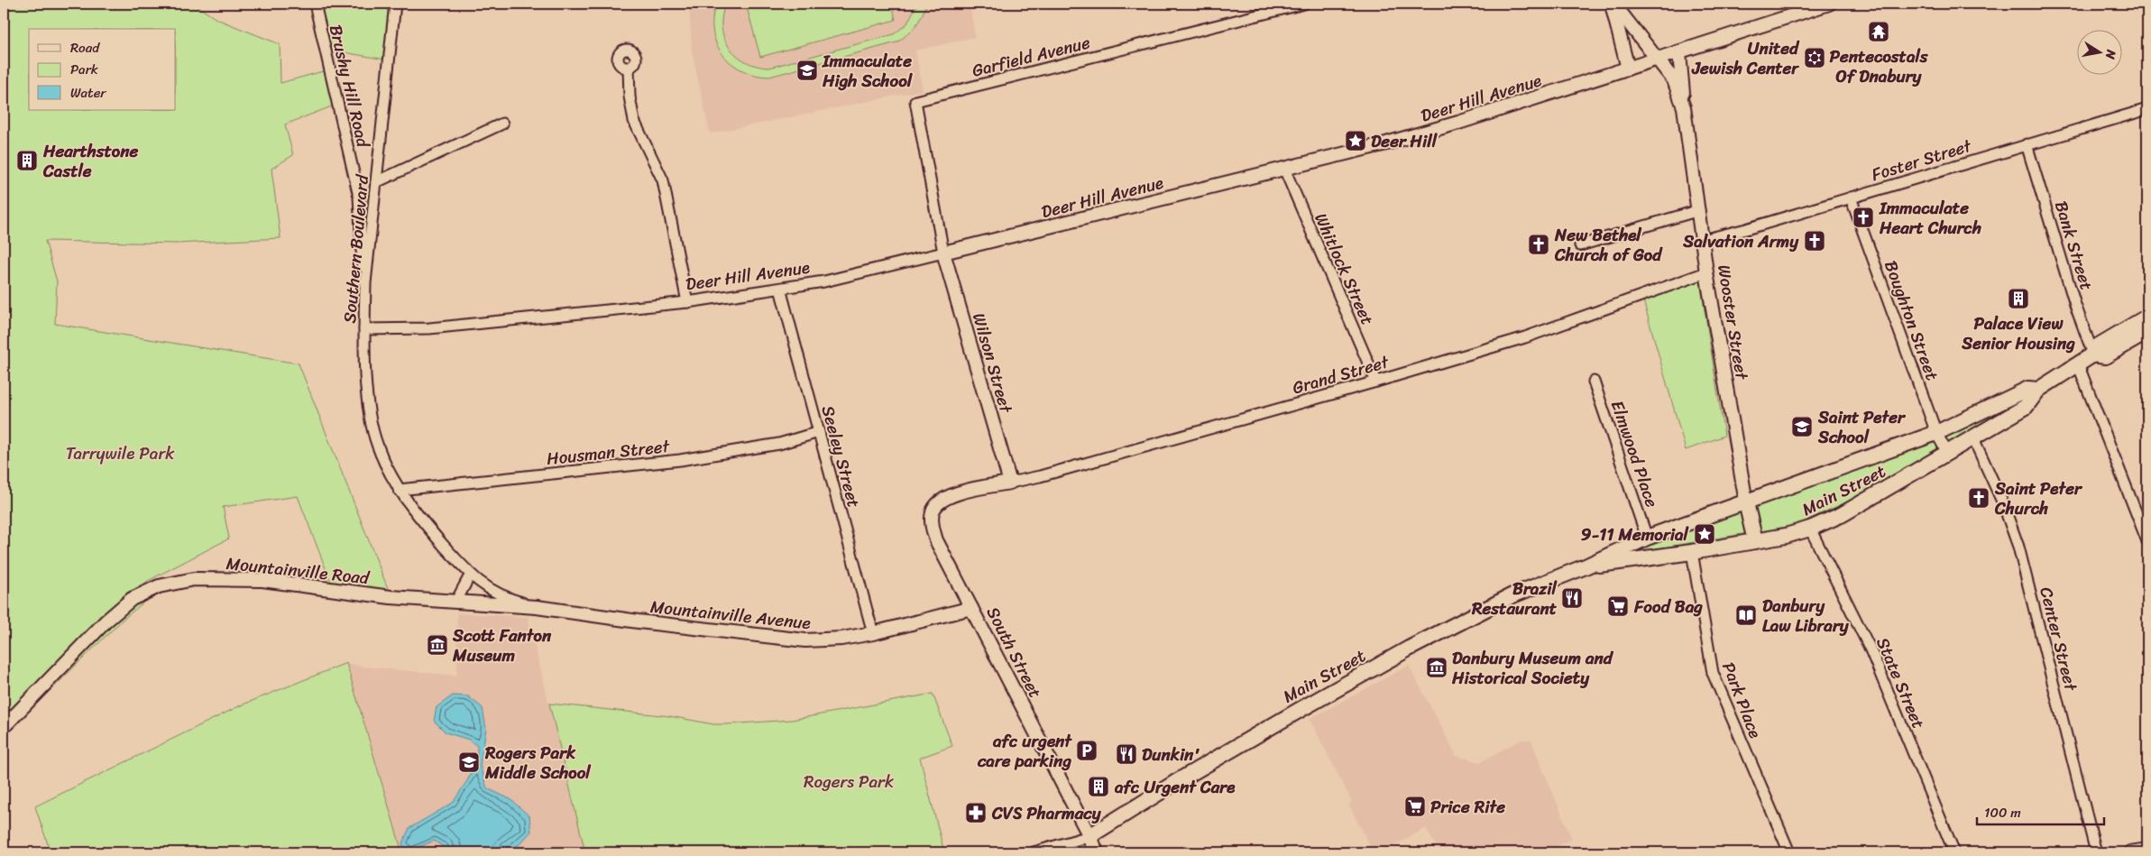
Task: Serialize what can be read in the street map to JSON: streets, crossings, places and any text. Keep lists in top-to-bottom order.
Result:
{
  "streets": {
    "main road": ["Wooster Street", "Main Street", "South Street"],
    "street": [
      "Garfield Avenue",
      "Brushy Hill Road",
      "Deer Hill Avenue",
      "Foster Street",
      "Bank Street",
      "Southern Boulevard",
      "Whitlock Street",
      "Boughton Street",
      "Wilson Street",
      "Grand Street",
      "Housman Street",
      "Elmwood Place",
      "Seeley Street",
      "Mountainville Road",
      "Mountainville Avenue",
      "Center Street",
      "State Street",
      "Park Place"
    ]
  },
  "crossings": [
    ["Garfield Avenue", "Deer Hill Avenue"],
    ["Garfield Avenue", "Wilson Street"],
    ["Brushy Hill Road", "Southern Boulevard"],
    ["Deer Hill Avenue", "Southern Boulevard"],
    ["Deer Hill Avenue", "Whitlock Street"],
    ["Deer Hill Avenue", "Wooster Street"],
    ["Deer Hill Avenue", "Wilson Street"],
    ["Deer Hill Avenue", "Seeley Street"],
    ["Foster Street", "Bank Street"],
    ["Foster Street", "Boughton Street"],
    ["Foster Street", "Wooster Street"],
    ["Bank Street", "Main Street"],
    ["Southern Boulevard", "Housman Street"],
    ["Southern Boulevard", "Mountainville Road"],
    ["Southern Boulevard", "Mountainville Avenue"],
    ["Whitlock Street", "Grand Street"],
    ["Boughton Street", "Main Street"],
    ["Wooster Street", "Grand Street"],
    ["Wooster Street", "Main Street"],
    ["Wilson Street", "Grand Street"],
    ["Grand Street", "South Street"],
    ["Housman Street", "Seeley Street"],
    ["Elmwood Place", "Main Street"],
    ["Seeley Street", "Mountainville Avenue"],
    ["Main Street", "Center Street"],
    ["Main Street", "South Street"],
    ["Main Street", "State Street"],
    ["Main Street", "Park Place"],
    ["Mountainville Road", "Mountainville Avenue"],
    ["Mountainville Avenue", "South Street"]
  ],
  "parks": ["Tarrywile Park", "Rogers Park"],
  "places": {
    "temple": ["Pentecostals Of Dnabury"],
    "synagogue": ["United Jewish Center"],
    "school or university": ["Immaculate High School", "Saint Peter School", "Rogers Park Middle School"],
    "place": ["Deer Hill", "9-11 Memorial"],
    "building": ["Hearthstone Castle", "Palace View Senior Housing", "afc Urgent Care"],
    "church": [
      "Immaculate Heart Church",
      "Salvation Army",
      "New Bethel Church of God",
      "Saint Peter Church"
    ],
    "restaurant": ["Brazil Restaurant", "Dunkin'"],
    "supermarket": ["Food Bag", "Price Rite"],
    "library": ["Danbury Law Library"],
    "museum": ["Scott Fanton Museum", "Danbury Museum and Historical Society"],
    "parking": ["afc urgent care parking"],
    "pharmacy": ["CVS Pharmacy"]
  },
  "legend": ["Road", "Park", "Water"],
  "scale_bar": "100 m",
  "north": "right"
}
